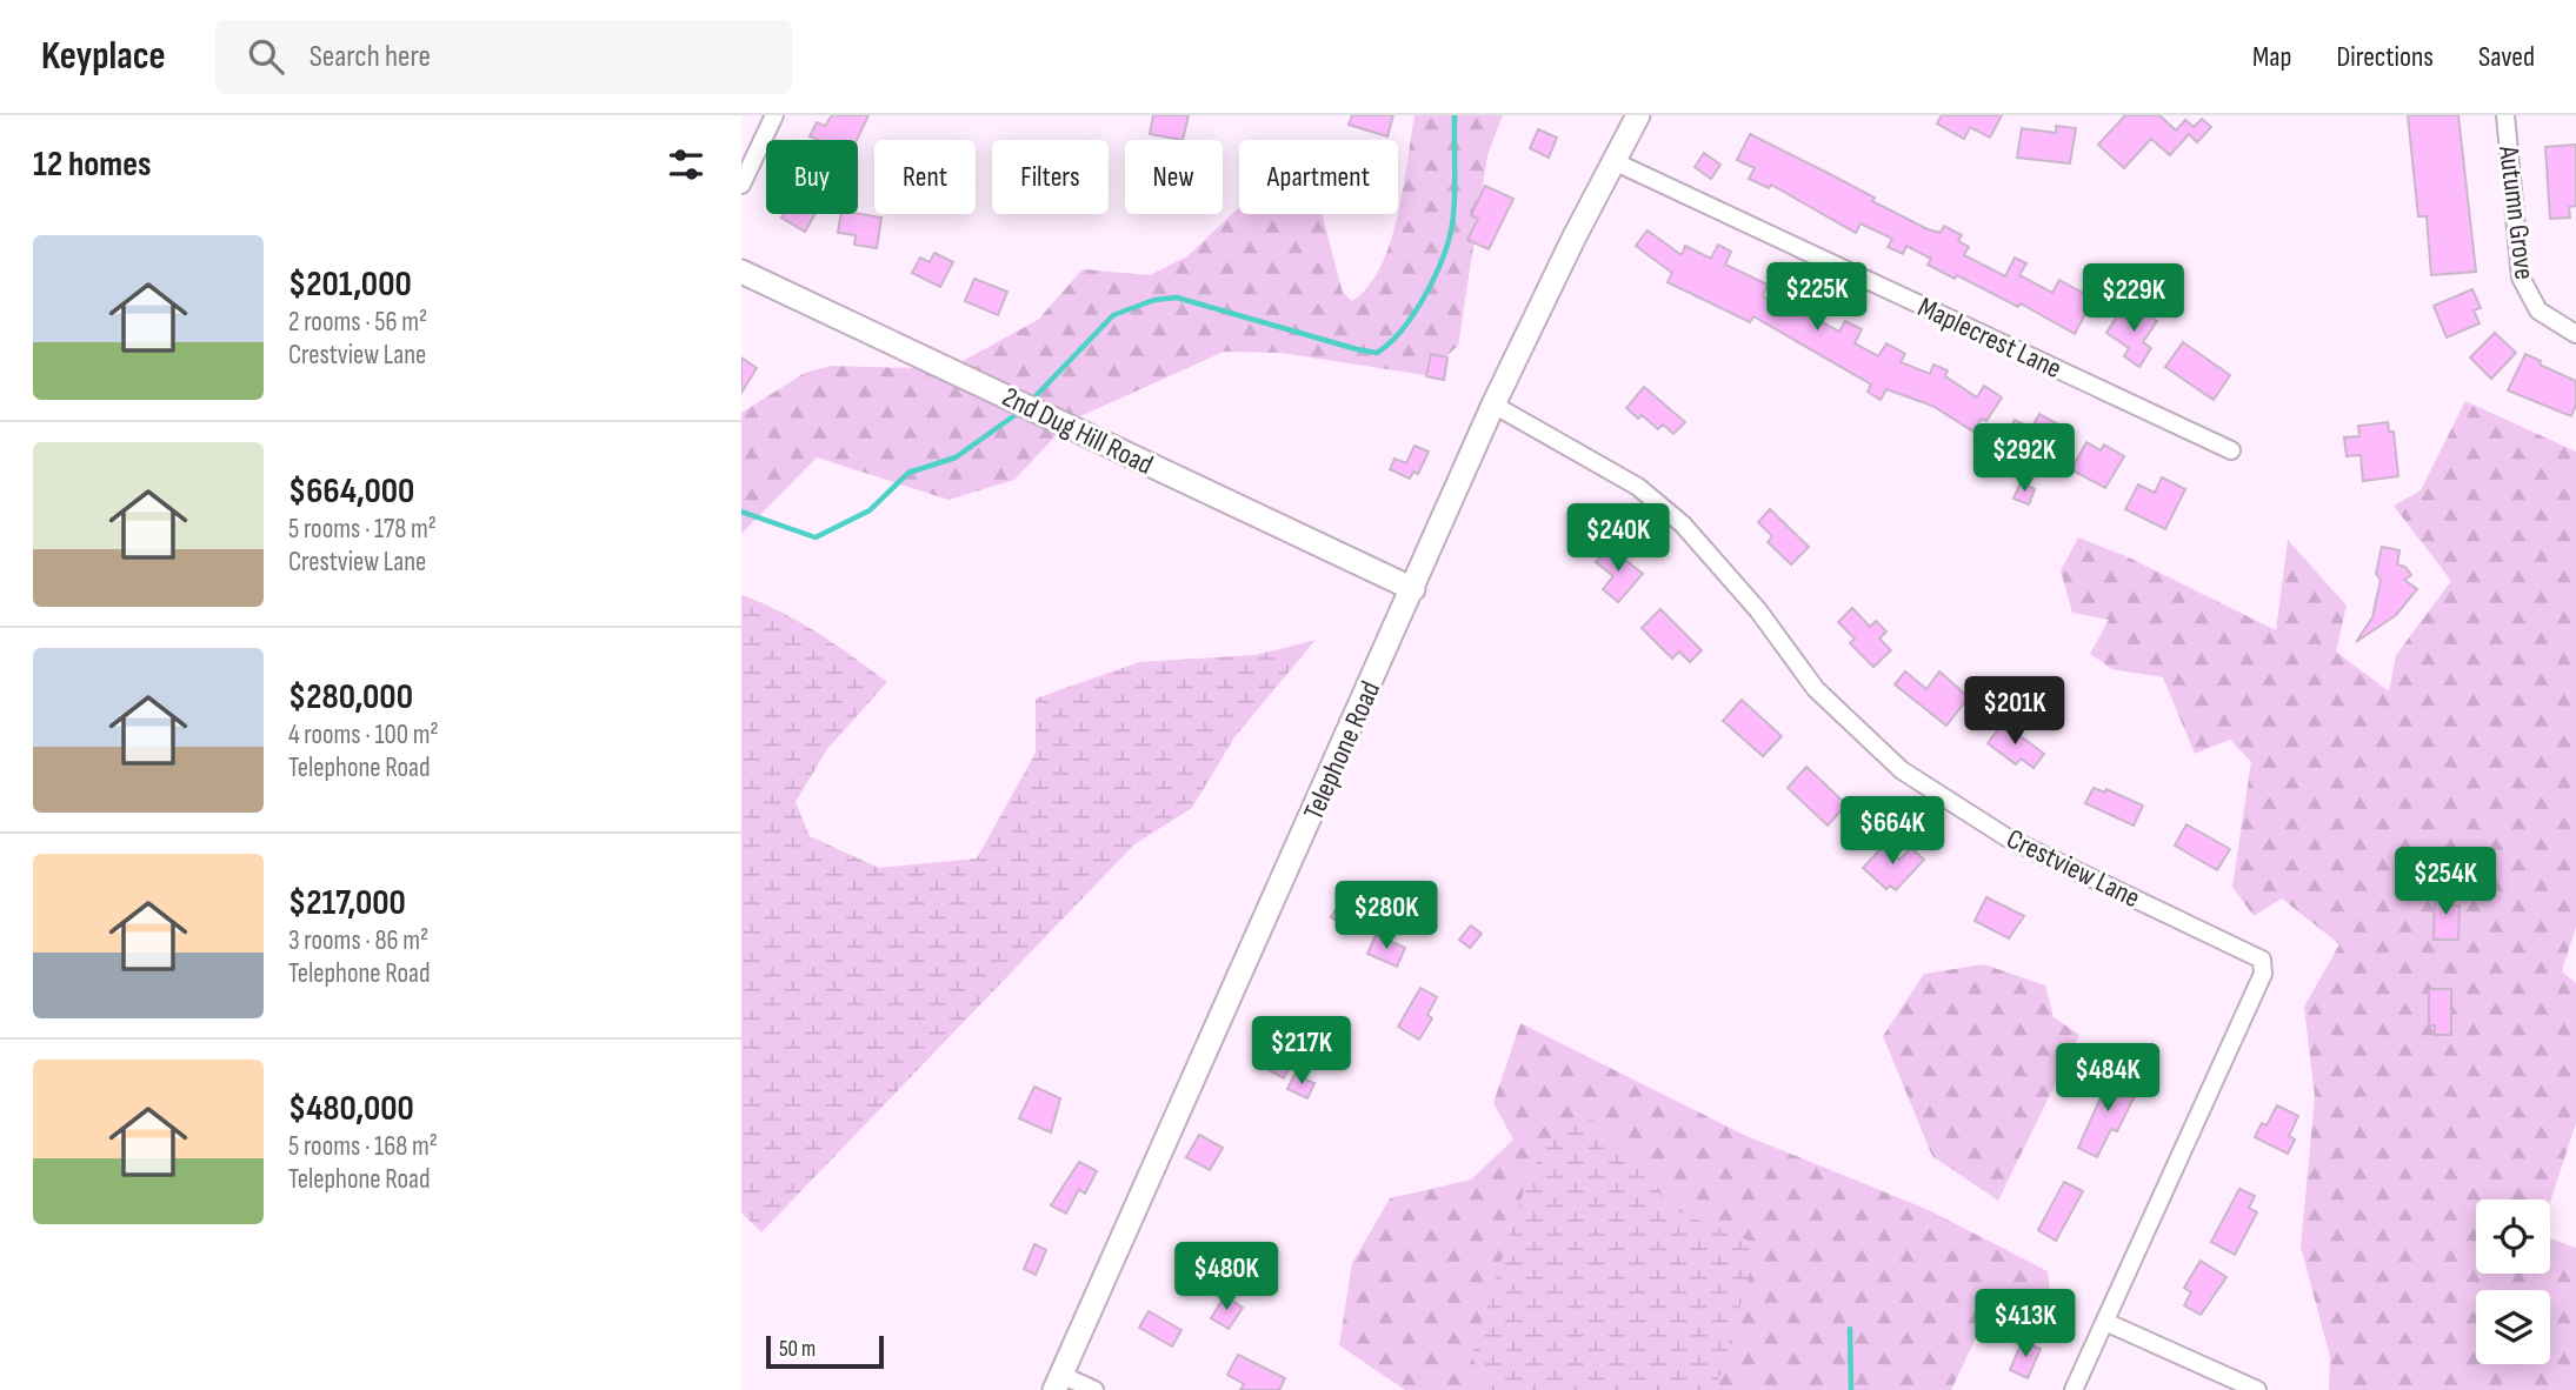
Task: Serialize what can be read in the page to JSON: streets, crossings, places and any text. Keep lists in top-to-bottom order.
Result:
{
  "streets": {
    "street": [
      "Autumn Grove",
      "Maplecrest Lane",
      "2nd Dug Hill Road",
      "Telephone Road",
      "Crestview Lane"
    ]
  },
  "crossings": [
    ["Maplecrest Lane", "Telephone Road"],
    ["2nd Dug Hill Road", "Telephone Road"],
    ["Telephone Road", "Crestview Lane"]
  ],
  "scale_bar": "50 m",
  "page": {
    "header": "Keyplace",
    "search": "Search here",
    "nav": ["Map", "Directions", "Saved"],
    "heading": "12 homes",
    "chip": [
      "Buy",
      "Rent",
      "Filters",
      "New",
      "Apartment"
    ],
    "list": [
      {
        "name": "$201,000",
        "note": "2 rooms · 56 m² · Crestview Lane"
      },
      {
        "name": "$664,000",
        "note": "5 rooms · 178 m² · Crestview Lane"
      },
      {
        "name": "$280,000",
        "note": "4 rooms · 100 m² · Telephone Road"
      },
      {
        "name": "$217,000",
        "note": "3 rooms · 86 m² · Telephone Road"
      },
      {
        "name": "$480,000",
        "note": "5 rooms · 168 m² · Telephone Road"
      }
    ],
    "price": [
      "$225K",
      "$229K",
      "$292K",
      "$240K",
      "$201K",
      "$664K",
      "$254K",
      "$280K",
      "$217K",
      "$484K",
      "$480K",
      "$413K"
    ],
    "scale": "50 m"
  }
}
